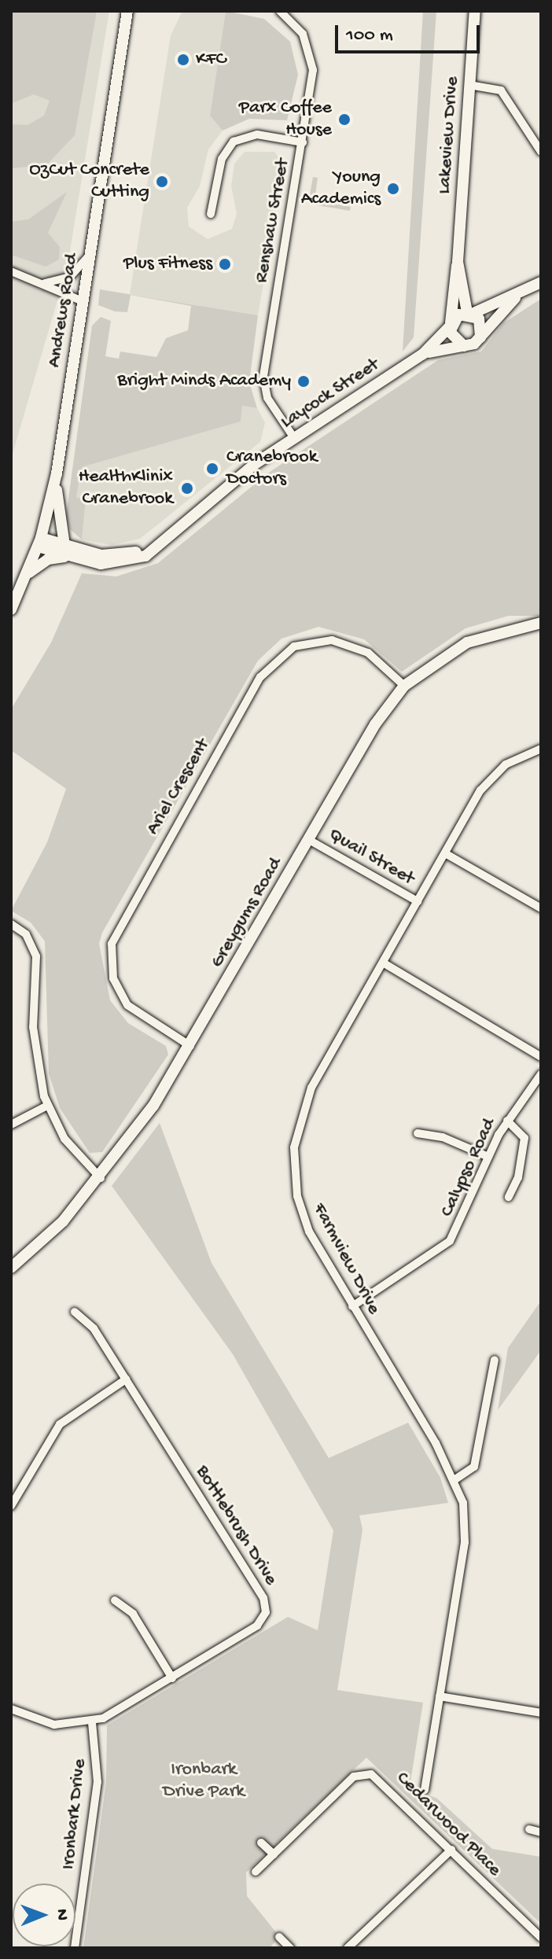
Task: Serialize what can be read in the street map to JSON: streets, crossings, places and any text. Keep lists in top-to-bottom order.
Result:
{
  "streets": {
    "street": [
      "Lakeview Drive",
      "Renshaw Street",
      "Andrews Road",
      "Laycock Street",
      "Ariel Crescent",
      "Quail Street",
      "Greygums Road",
      "Calypso Road",
      "Farmview Drive",
      "Bottlebrush Drive",
      "Ironbark Drive",
      "Cedarwood Place"
    ]
  },
  "crossings": [
    ["Lakeview Drive", "Laycock Street"],
    ["Renshaw Street", "Laycock Street"],
    ["Andrews Road", "Laycock Street"],
    ["Ariel Crescent", "Greygums Road"],
    ["Quail Street", "Greygums Road"],
    ["Quail Street", "Farmview Drive"],
    ["Calypso Road", "Farmview Drive"],
    ["Bottlebrush Drive", "Ironbark Drive"]
  ],
  "parks": ["Ironbark Drive Park"],
  "places": [
    "KFC",
    "Parx Coffee House",
    "OzCut Concrete Cutting",
    "Young Academics",
    "Plus Fitness",
    "Bright Minds Academy",
    "Cranebrook Doctors",
    "HealthKlinix Cranebrook"
  ],
  "scale_bar": "100 m",
  "north": "right"
}
